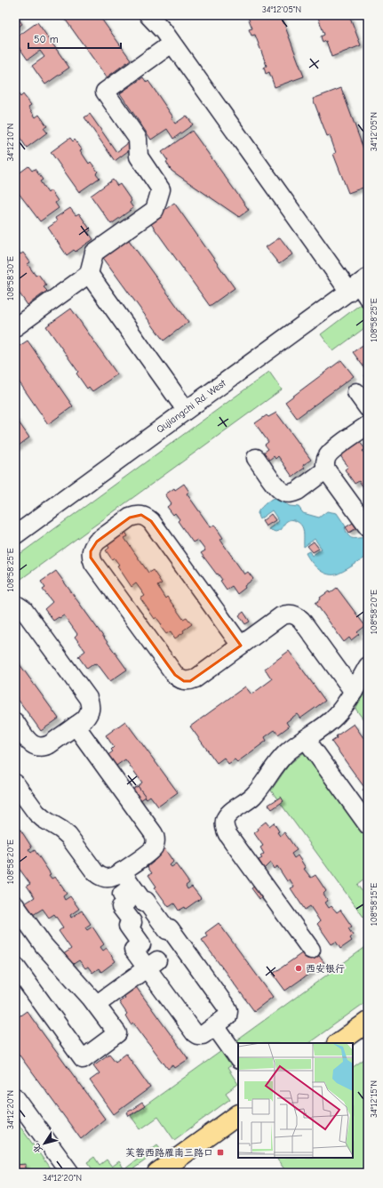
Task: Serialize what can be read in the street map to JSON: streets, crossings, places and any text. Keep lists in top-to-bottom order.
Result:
{
  "streets": {
    "street": ["Qujiangchi Rd. West"]
  },
  "places": {
    "other": ["西安银行"],
    "transit": ["芙蓉西路雁南三路口"]
  },
  "scale_bar": "50 m",
  "north": "bottom left",
  "coordinates": [
    "34°12'05\"N",
    "34°12'10\"N",
    "108°58'30\"E",
    "108°58'25\"E",
    "108°58'20\"E",
    "108°58'15\"E",
    "34°12'15\"N",
    "34°12'20\"N"
  ]
}
